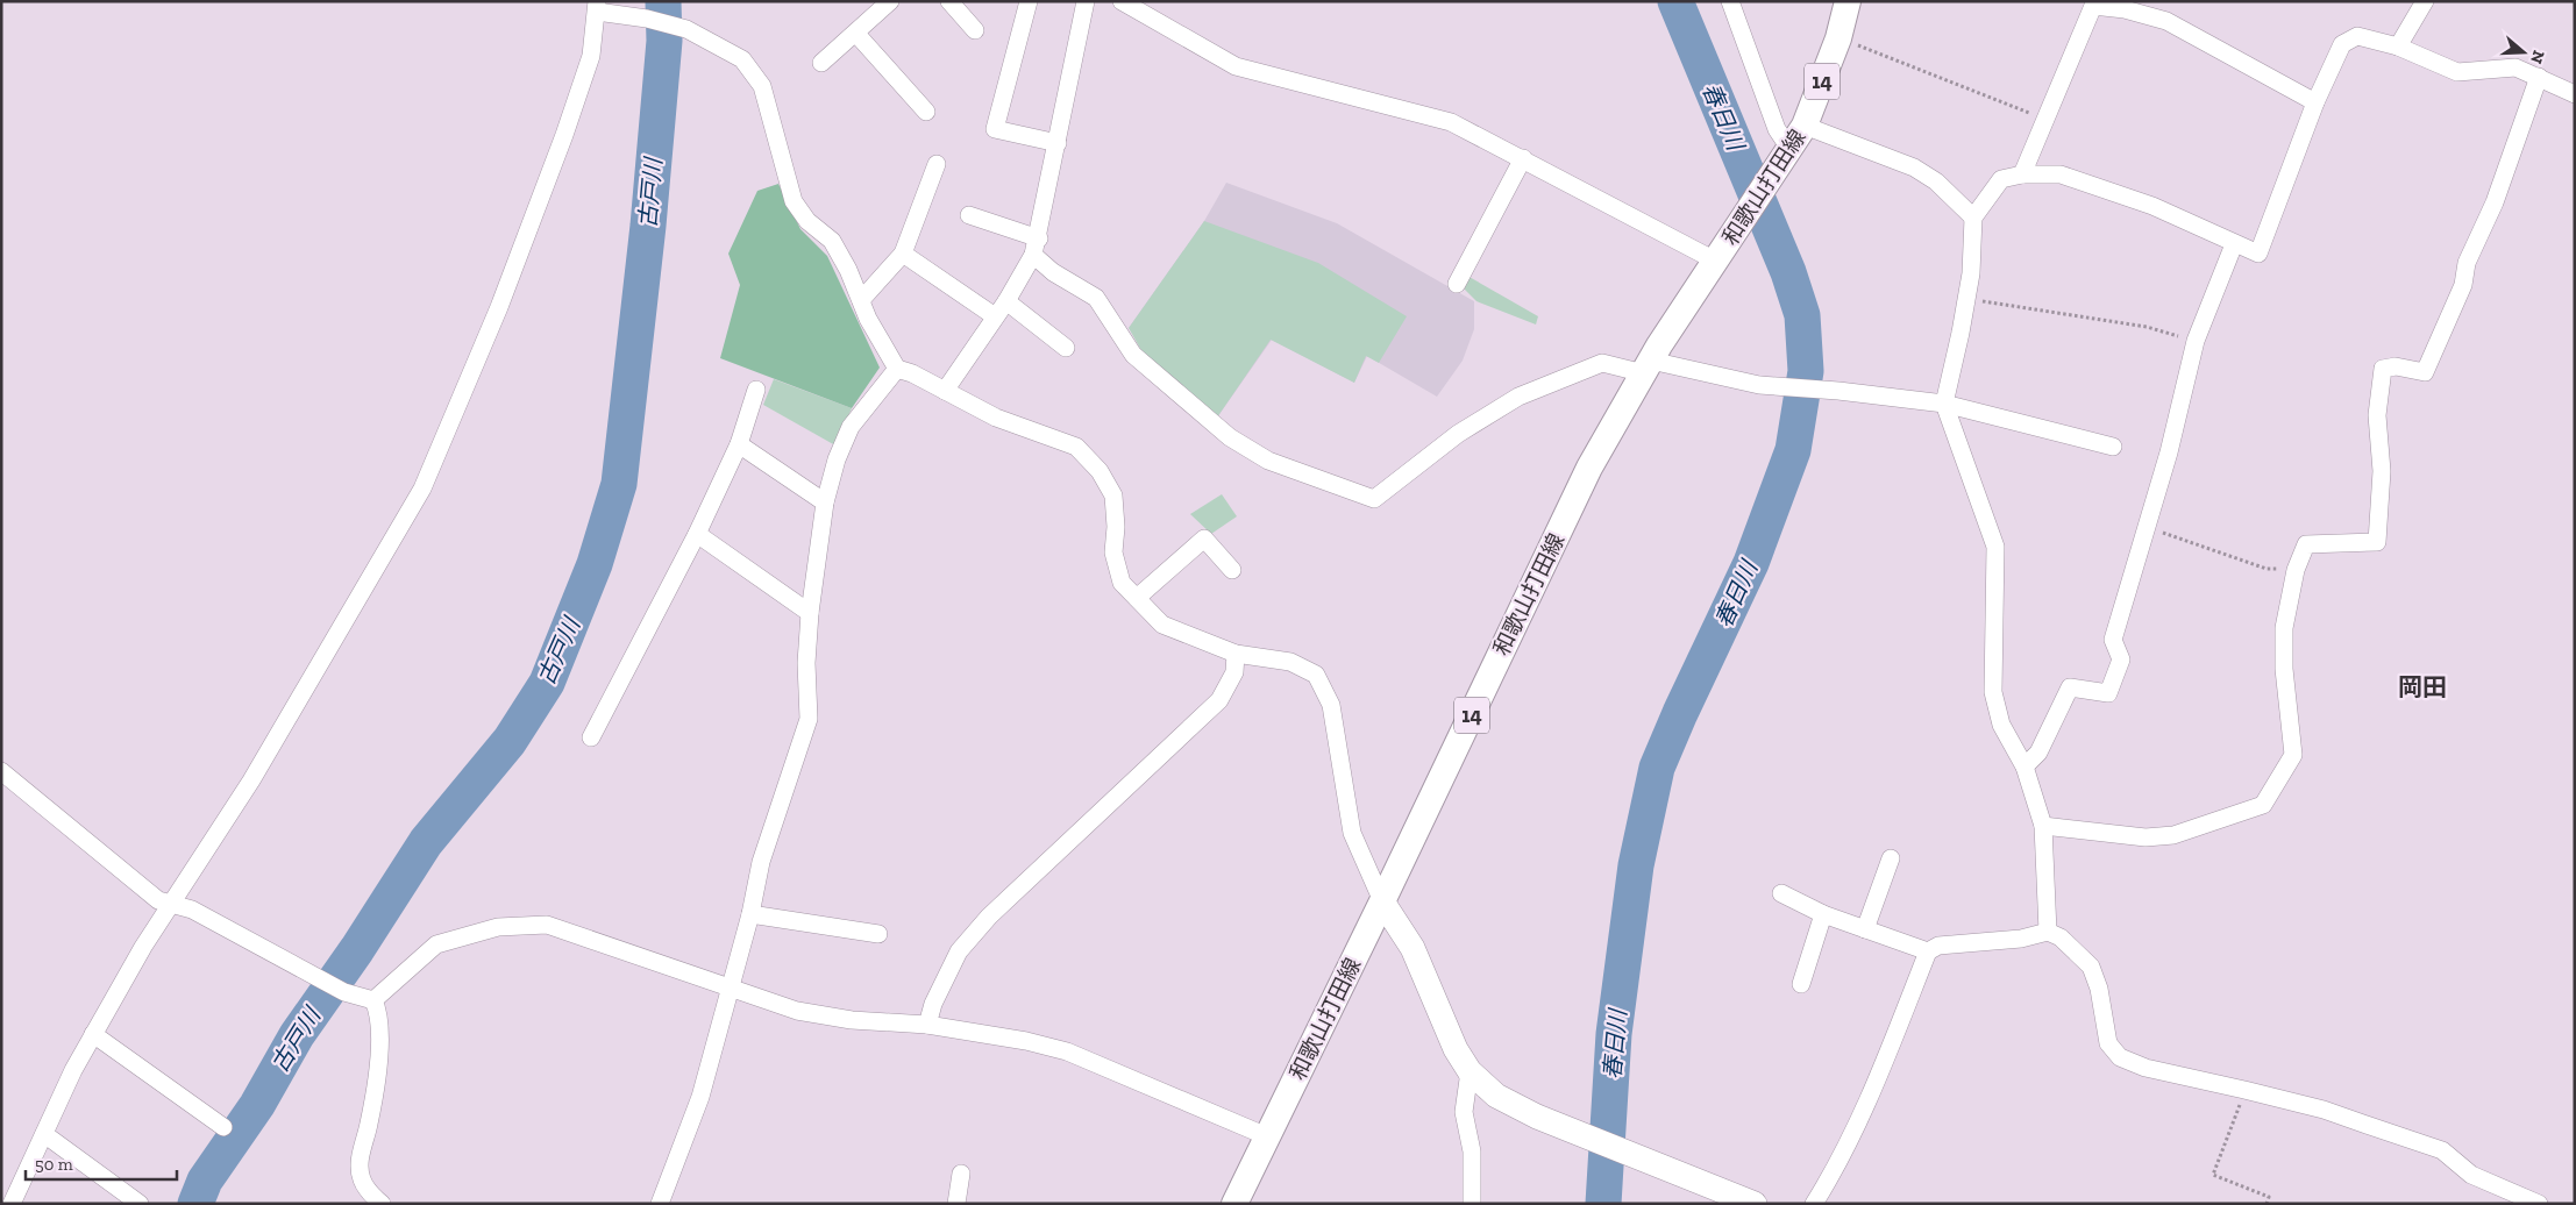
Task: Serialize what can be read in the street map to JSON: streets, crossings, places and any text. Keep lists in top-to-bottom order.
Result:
{
  "streets": {
    "main road": ["14", "和歌山打田線"]
  },
  "districts": ["岡田"],
  "water": ["春日川", "古戸川"],
  "scale_bar": "50 m",
  "north": "right"
}
